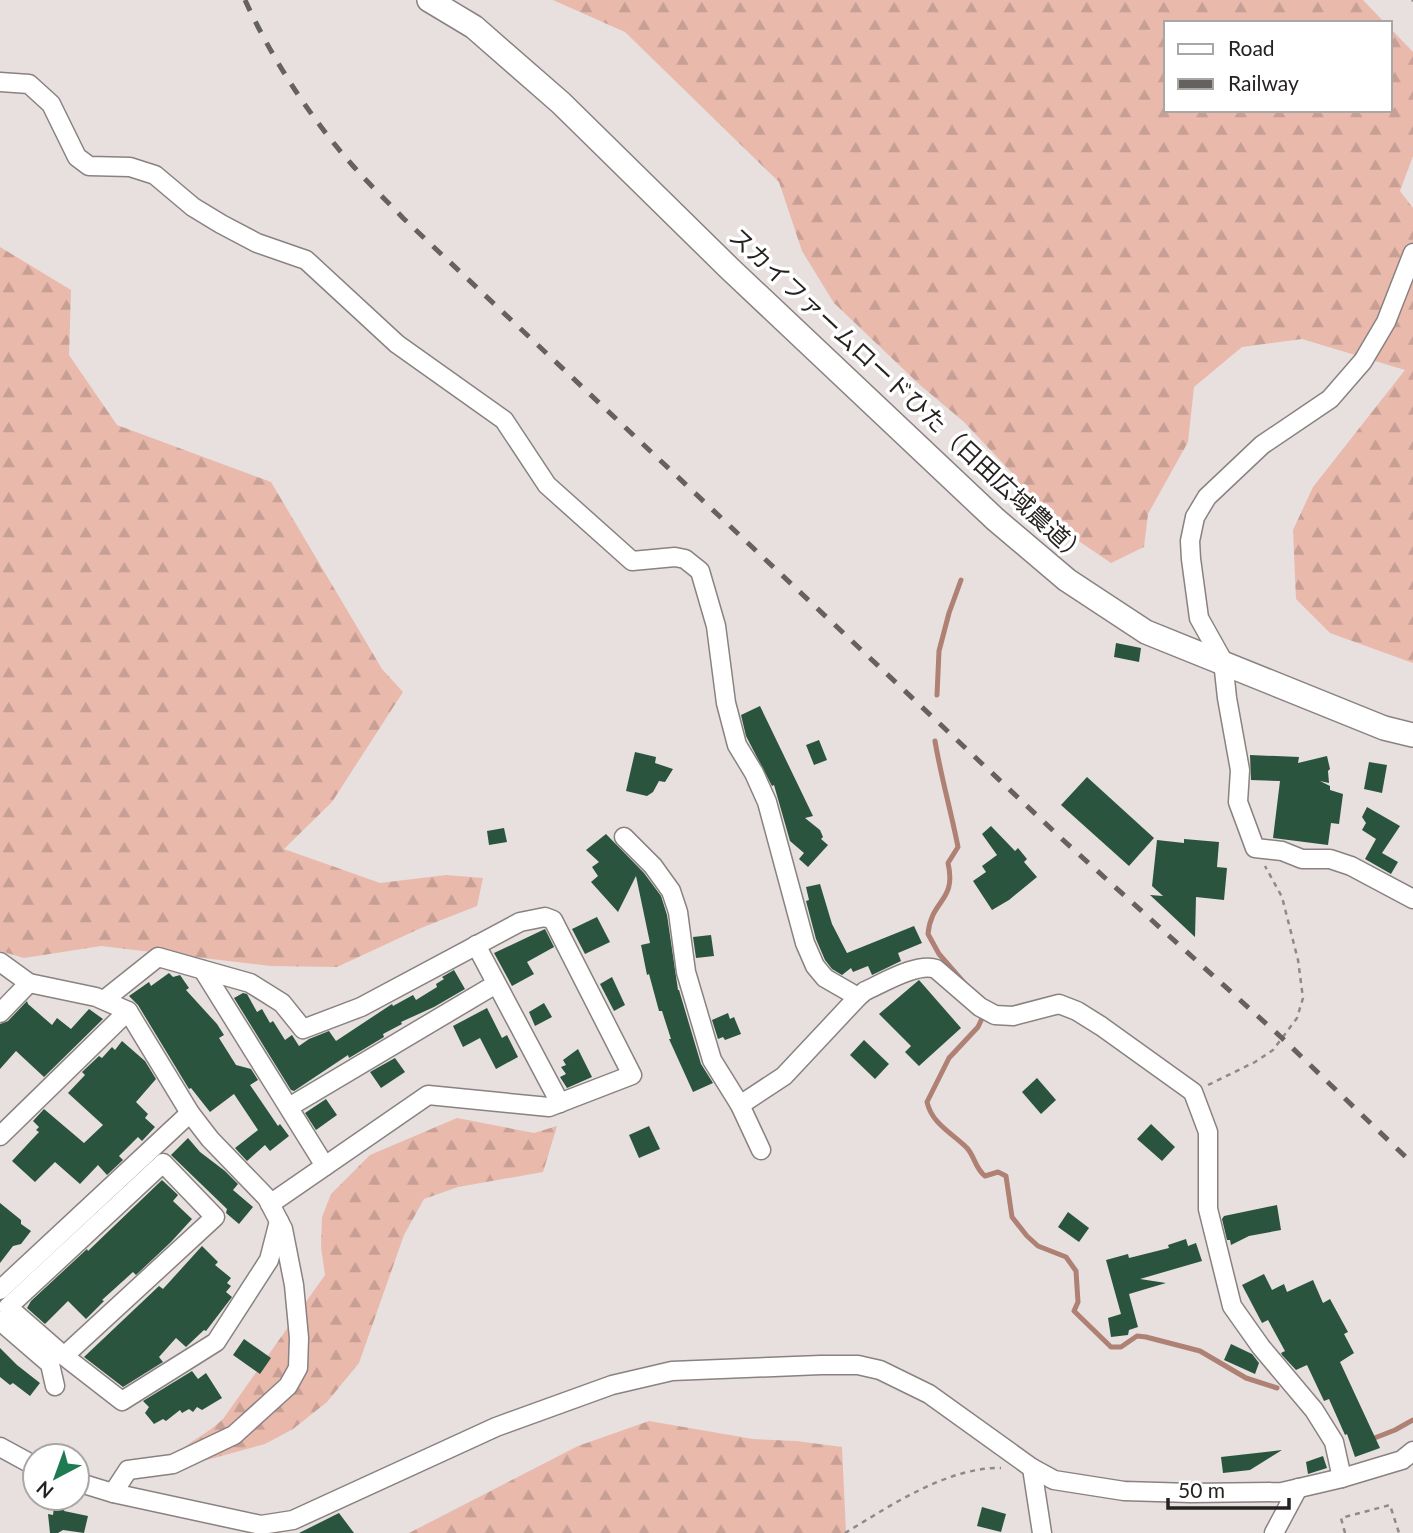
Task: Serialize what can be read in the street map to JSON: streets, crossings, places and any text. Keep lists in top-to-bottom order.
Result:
{
  "streets": {
    "street": ["スカイファームロードひた（日田広域農道）"]
  },
  "legend": ["Road", "Railway"],
  "scale_bar": "50 m",
  "north": "bottom left"
}
